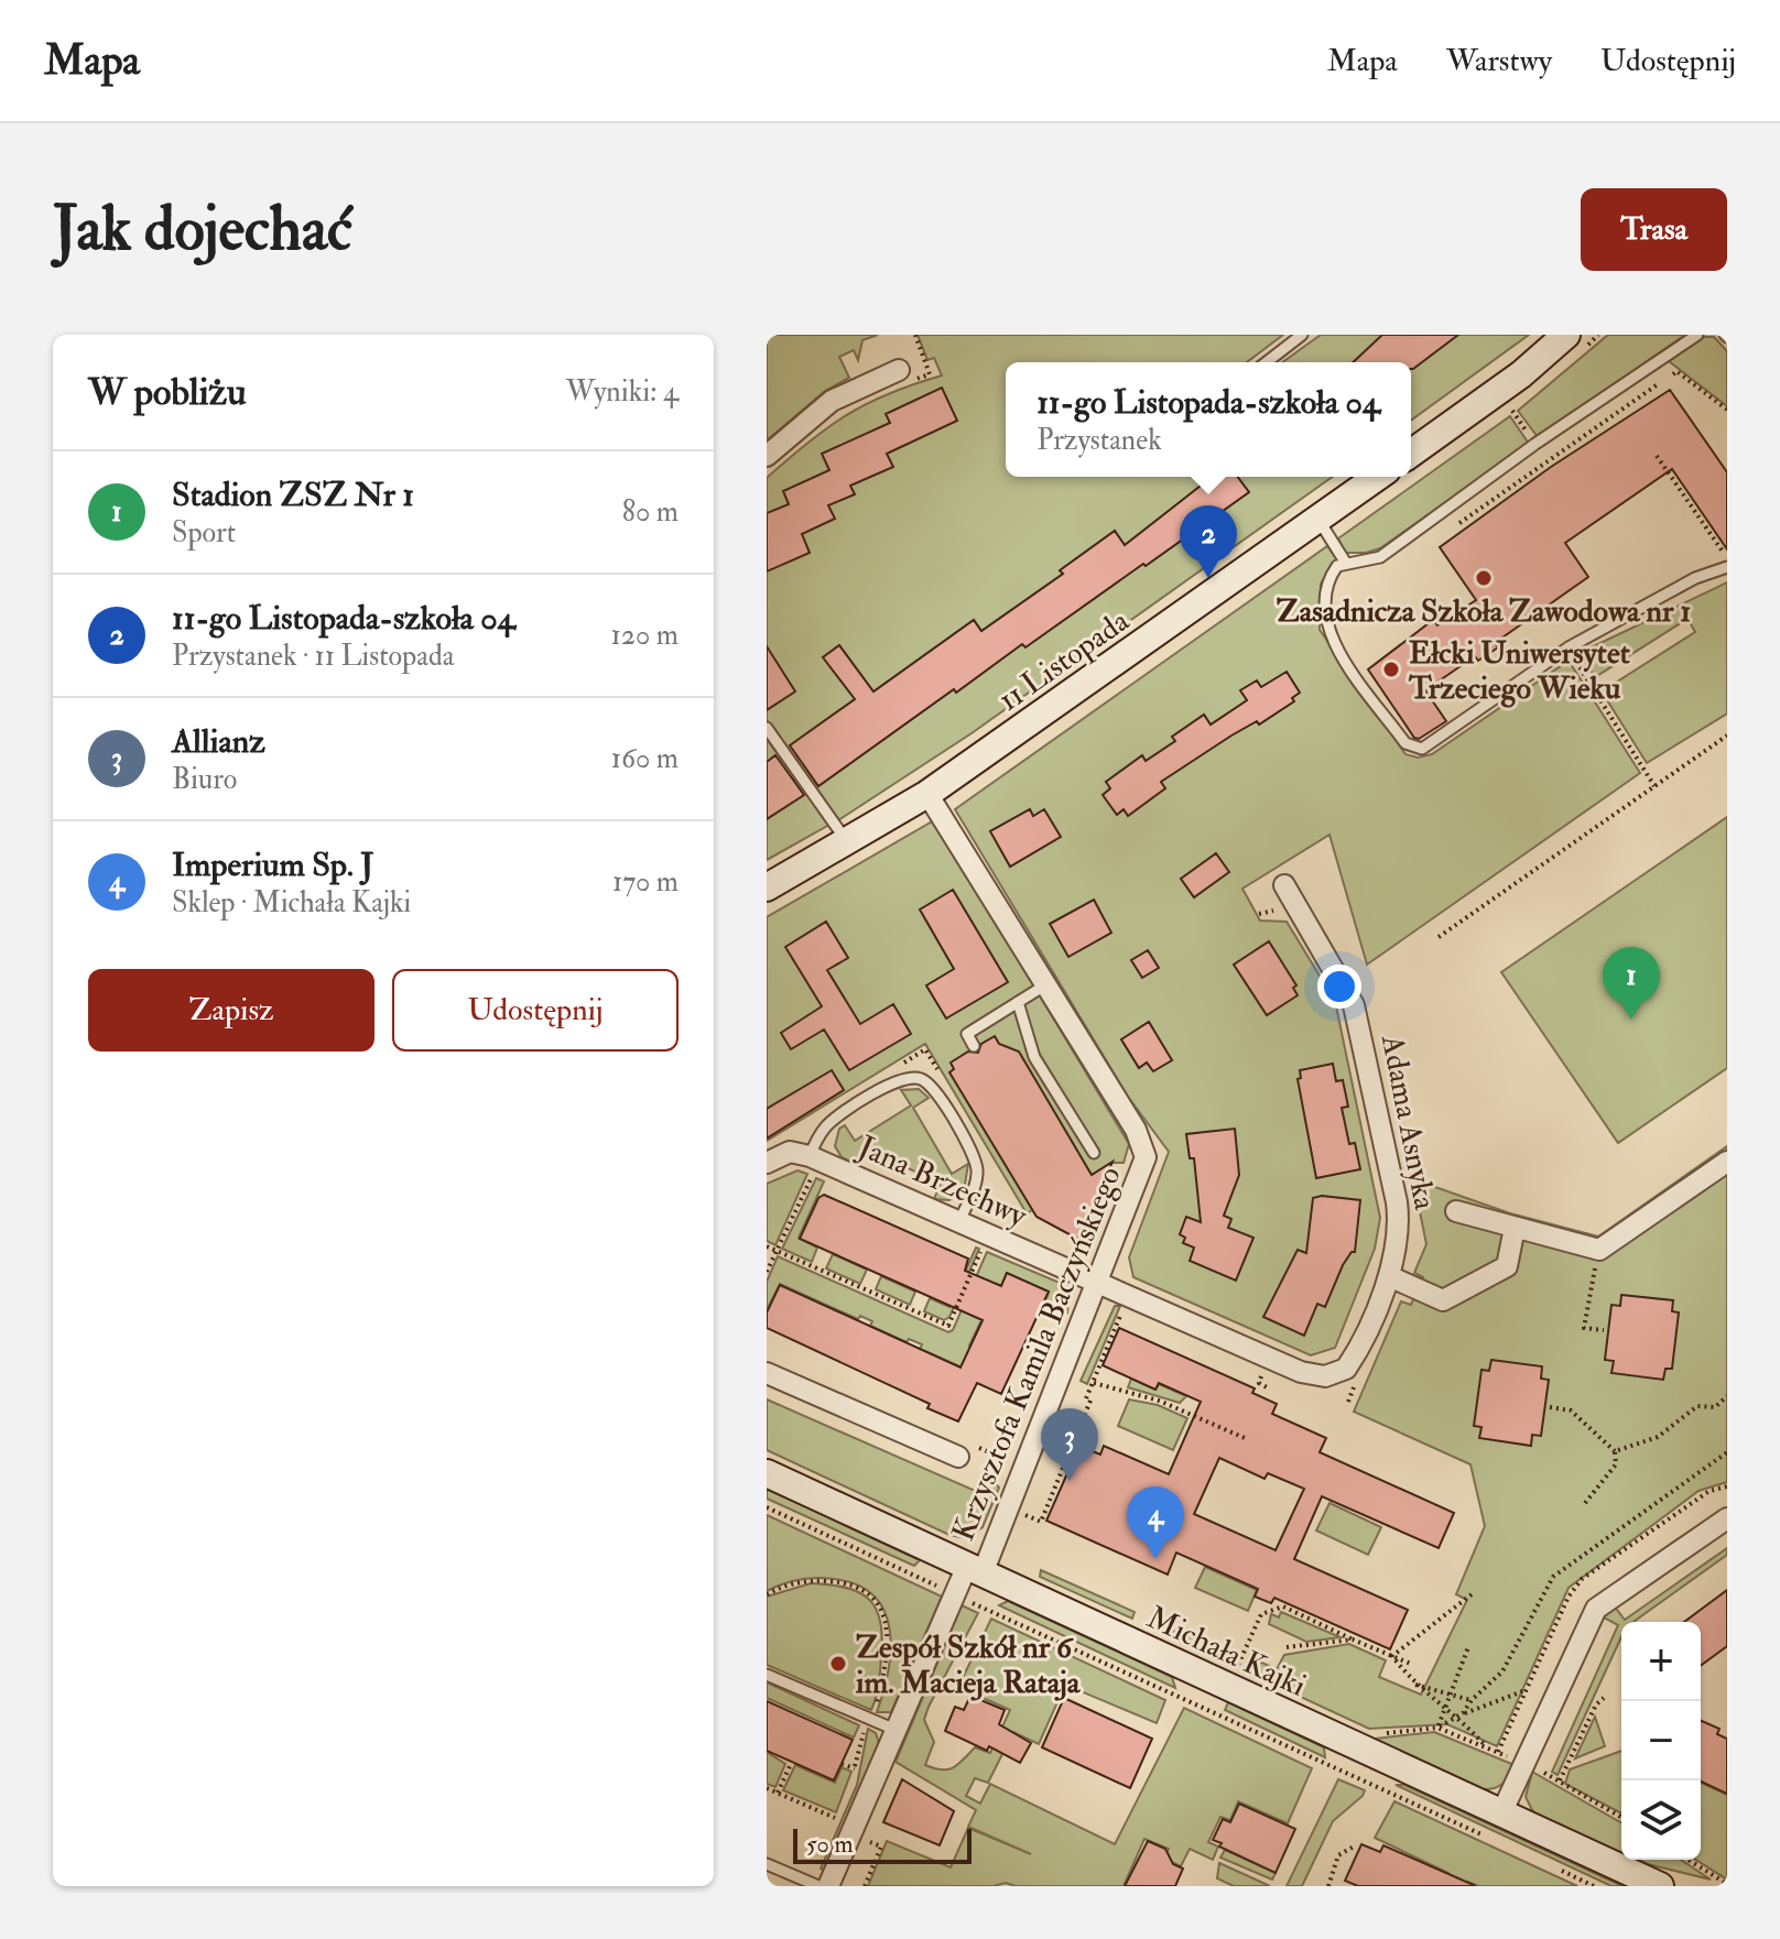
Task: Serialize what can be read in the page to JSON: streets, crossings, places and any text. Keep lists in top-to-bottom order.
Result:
{
  "streets": {
    "street": [
      "11 Listopada",
      "Adama Asnyka",
      "Jana Brzechwy",
      "Krzysztofa Kamila Baczyńskiego",
      "Michała Kajki"
    ]
  },
  "crossings": [
    ["11 Listopada", "Krzysztofa Kamila Baczyńskiego"],
    ["Adama Asnyka", "Jana Brzechwy"],
    ["Jana Brzechwy", "Krzysztofa Kamila Baczyńskiego"],
    ["Krzysztofa Kamila Baczyńskiego", "Michała Kajki"]
  ],
  "places": ["Zasadnicza Szkoła Zawodowa nr 1", "Ełcki Uniwersytet Trzeciego Wieku", "Zespół Szkół nr 6 im. Macieja Rataja"],
  "scale_bar": "50 m",
  "page": {
    "header": "Mapa",
    "nav": ["Mapa", "Warstwy", "Udostępnij"],
    "buttons": [
      "Trasa",
      ["Zapisz", "Udostępnij"]
    ],
    "title": "Jak dojechać",
    "heading": ["W pobliżu", "Wyniki: 4"],
    "popup": ["11-go Listopada-szkoła 04", "Przystanek"],
    "list": [
      {
        "mark": "1",
        "name": "Stadion ZSZ Nr 1",
        "note": "Sport",
        "value": "80 m"
      },
      {
        "mark": "2",
        "name": "11-go Listopada-szkoła 04",
        "note": "Przystanek · 11 Listopada",
        "value": "120 m"
      },
      {
        "mark": "3",
        "name": "Allianz",
        "note": "Biuro",
        "value": "160 m"
      },
      {
        "mark": "4",
        "name": "Imperium Sp. J",
        "note": "Sklep · Michała Kajki",
        "value": "170 m"
      }
    ],
    "pins": [
      "2",
      "1",
      "3",
      "4"
    ],
    "map_buttons": ["+", "−"],
    "scale": "50 m"
  }
}
